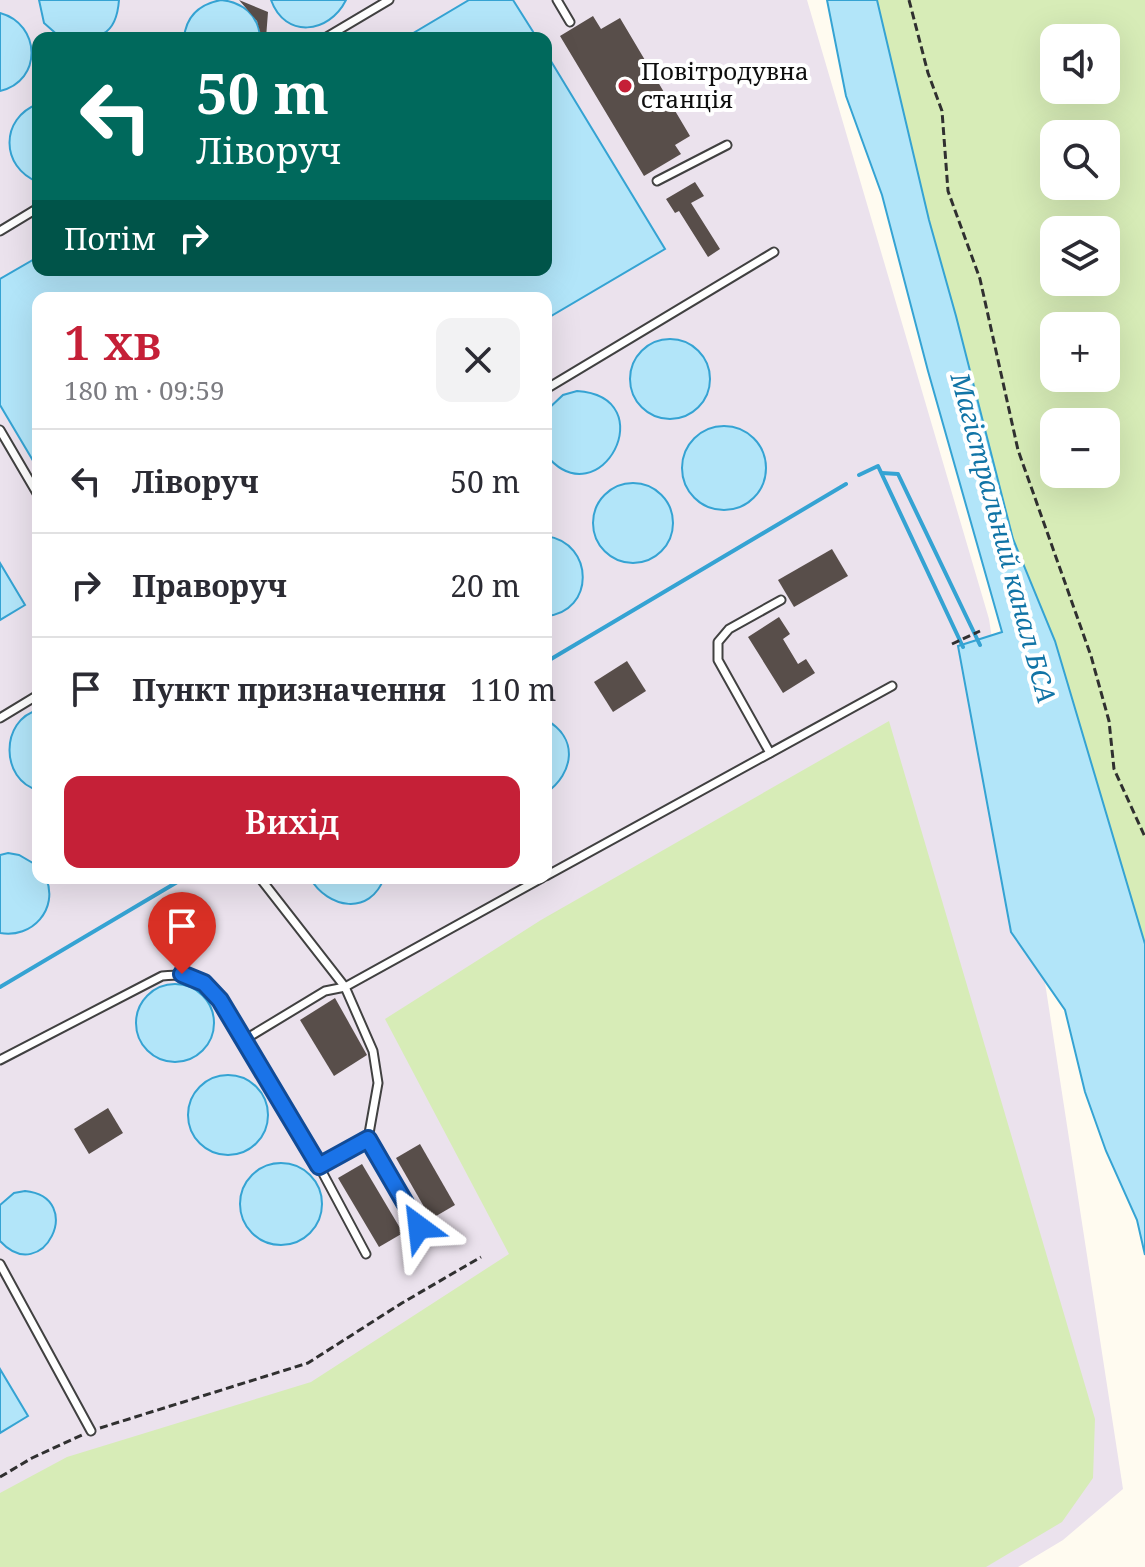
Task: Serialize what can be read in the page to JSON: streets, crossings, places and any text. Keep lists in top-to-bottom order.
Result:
{
  "water": ["Магістральний канал БСА"],
  "places": ["Повітродувна станція"],
  "page": {
    "map_buttons": ["+", "−"],
    "turn": ["50 m", "Ліворуч"],
    "then": "Потім",
    "heading": ["1 хв", "180 m · 09:59"],
    "list": [
      {
        "name": "Ліворуч",
        "value": "50 m"
      },
      {
        "name": "Праворуч",
        "value": "20 m"
      },
      {
        "name": "Пункт призначення",
        "value": "110 m"
      }
    ],
    "buttons": "Вихід"
  }
}
